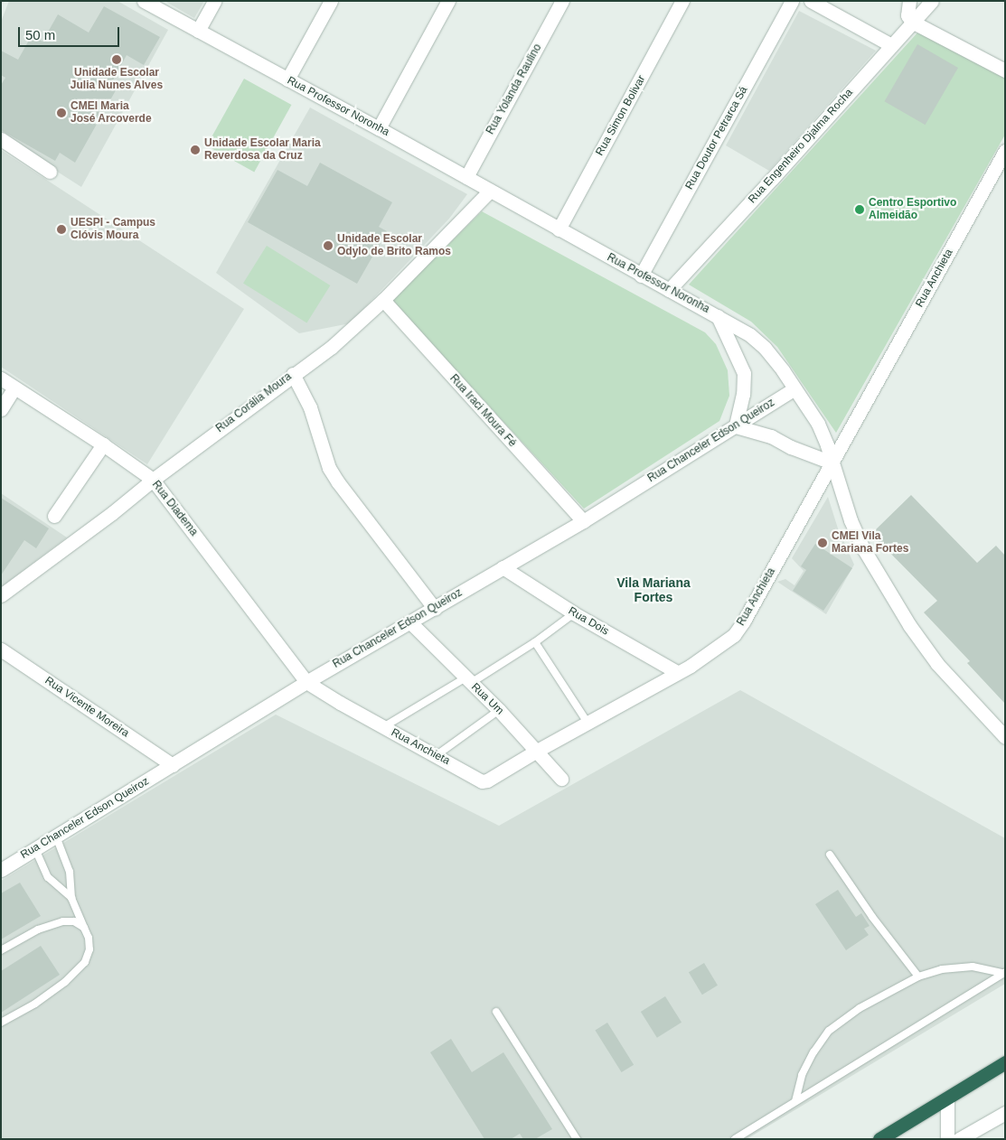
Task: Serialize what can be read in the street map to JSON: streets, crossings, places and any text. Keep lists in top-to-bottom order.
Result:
{
  "streets": {
    "street": [
      "Rua Yolanda Raulino",
      "Rua Professor Noronha",
      "Rua Simon Bolivar",
      "Rua Doutor Petrarca Sá",
      "Rua Engenheiro Djalma Rocha",
      "Rua Anchieta",
      "Rua Corália Moura",
      "Rua Iraci Moura Fé",
      "Rua Chanceler Edson Queiroz",
      "Rua Diadema",
      "Rua Dois",
      "Rua Um",
      "Rua Vicente Moreira"
    ]
  },
  "crossings": [
    ["Rua Yolanda Raulino", "Rua Professor Noronha"],
    ["Rua Professor Noronha", "Rua Simon Bolivar"],
    ["Rua Professor Noronha", "Rua Doutor Petrarca Sá"],
    ["Rua Professor Noronha", "Rua Engenheiro Djalma Rocha"],
    ["Rua Professor Noronha", "Rua Anchieta"],
    ["Rua Professor Noronha", "Rua Corália Moura"],
    ["Rua Professor Noronha", "Rua Chanceler Edson Queiroz"],
    ["Rua Anchieta", "Rua Chanceler Edson Queiroz"],
    ["Rua Anchieta", "Rua Diadema"],
    ["Rua Anchieta", "Rua Dois"],
    ["Rua Anchieta", "Rua Um"],
    ["Rua Corália Moura", "Rua Iraci Moura Fé"],
    ["Rua Corália Moura", "Rua Diadema"],
    ["Rua Iraci Moura Fé", "Rua Chanceler Edson Queiroz"],
    ["Rua Chanceler Edson Queiroz", "Rua Diadema"],
    ["Rua Chanceler Edson Queiroz", "Rua Dois"],
    ["Rua Chanceler Edson Queiroz", "Rua Um"],
    ["Rua Chanceler Edson Queiroz", "Rua Vicente Moreira"]
  ],
  "districts": ["Vila Mariana Fortes"],
  "places": [
    "Unidade Escolar Julia Nunes Alves",
    "CMEI Maria José Arcoverde",
    "Unidade Escolar Maria Reverdosa da Cruz",
    "Centro Esportivo Almeidão",
    "UESPI - Campus Clóvis Moura",
    "Unidade Escolar Odylo de Brito Ramos",
    "CMEI Vila Mariana Fortes"
  ],
  "scale_bar": "50 m"
}
